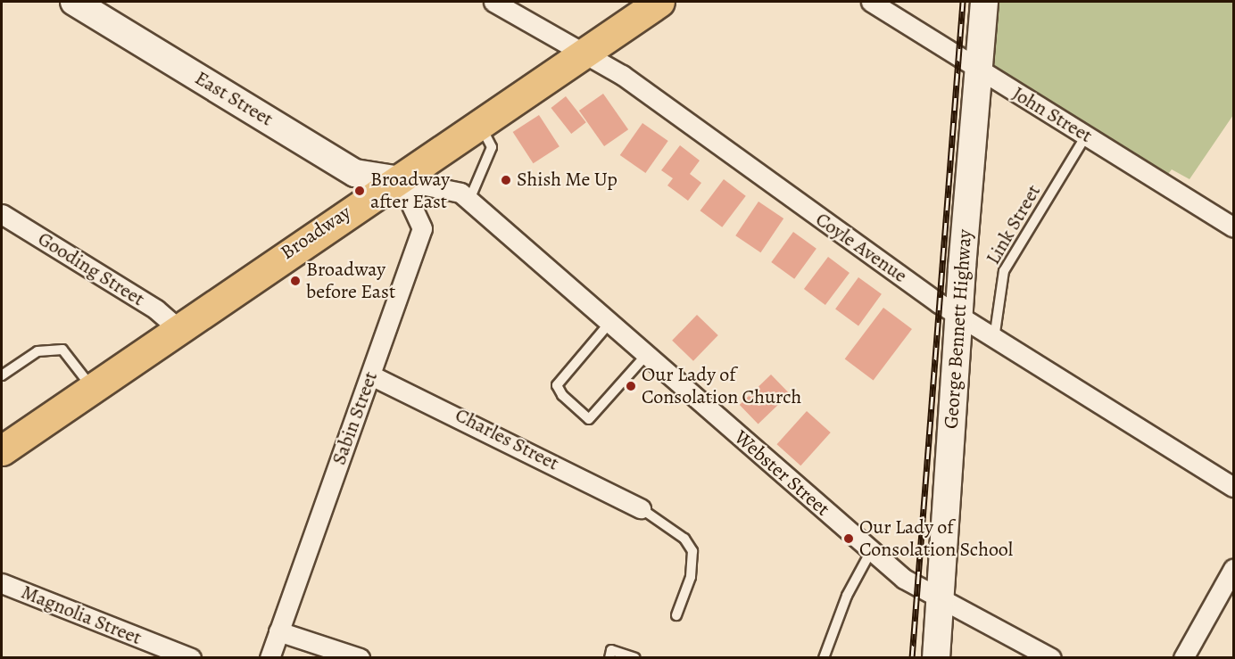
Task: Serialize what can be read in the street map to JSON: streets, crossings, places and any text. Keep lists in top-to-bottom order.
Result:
{
  "streets": {
    "main road": ["East Street", "Broadway", "George Bennett Highway"],
    "street": [
      "John Street",
      "Coyle Avenue",
      "Gooding Street",
      "Sabin Street",
      "Charles Street",
      "Webster Street",
      "Magnolia Street"
    ],
    "lane": ["Link Street"]
  },
  "crossings": [
    ["East Street", "Broadway"],
    ["East Street", "Sabin Street"],
    ["East Street", "Webster Street"],
    ["John Street", "Link Street"],
    ["John Street", "George Bennett Highway"],
    ["Link Street", "Coyle Avenue"],
    ["Broadway", "Coyle Avenue"],
    ["Broadway", "Gooding Street"],
    ["Broadway", "Sabin Street"],
    ["Broadway", "Webster Street"],
    ["Coyle Avenue", "George Bennett Highway"],
    ["George Bennett Highway", "Webster Street"],
    ["Sabin Street", "Charles Street"],
    ["Sabin Street", "Webster Street"]
  ],
  "places": [
    "Shish Me Up",
    "Broadway after East",
    "Broadway before East",
    "Our Lady of Consolation Church",
    "Our Lady of Consolation School"
  ]
}
